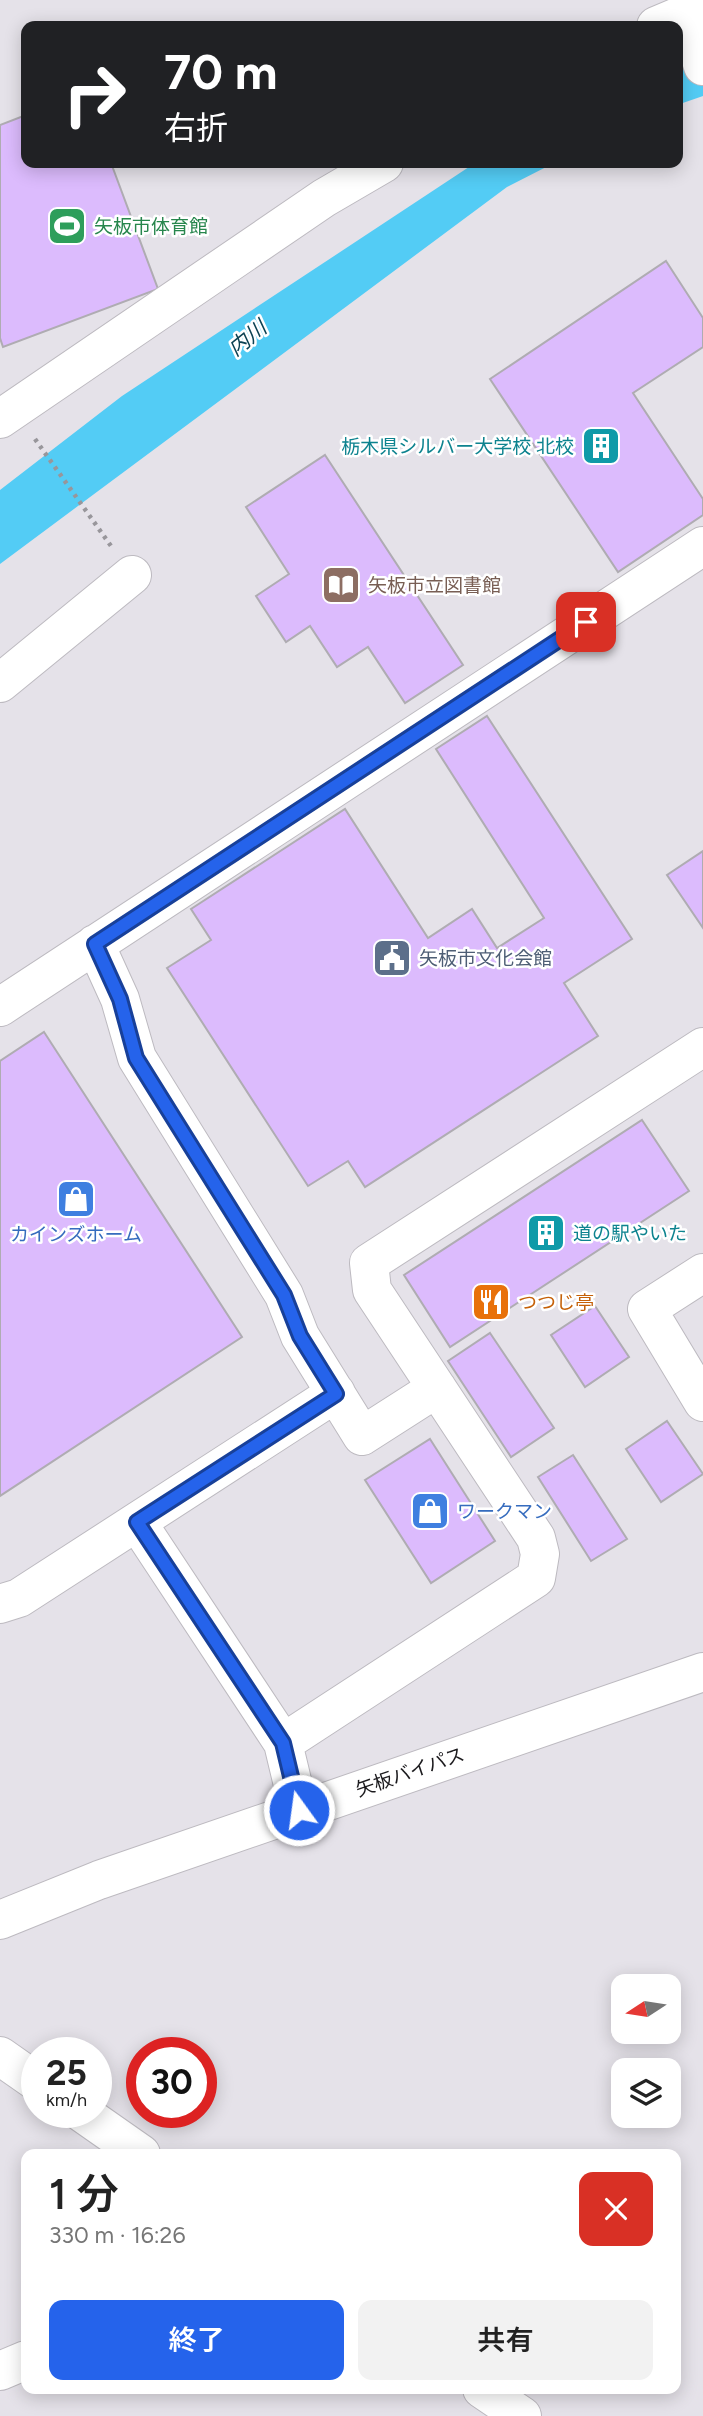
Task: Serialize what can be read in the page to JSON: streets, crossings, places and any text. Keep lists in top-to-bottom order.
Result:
{
  "streets": {
    "main road": ["矢板バイパス"]
  },
  "water": ["内川"],
  "places": {
    "sports": ["矢板市体育館"],
    "building": ["栃木県シルバー大学校 北校", "道の駅やいた"],
    "library": ["矢板市立図書館"],
    "public building": ["矢板市文化会館"],
    "shop": ["カインズホーム", "ワークマン"],
    "restaurant": ["つつじ亭"]
  },
  "north": "left",
  "page": {
    "turn": ["70 m", "右折"],
    "speed": "25 km/h",
    "limit": "30",
    "heading": ["1 分", "330 m · 16:26"],
    "buttons": ["終了", "共有"]
  }
}
